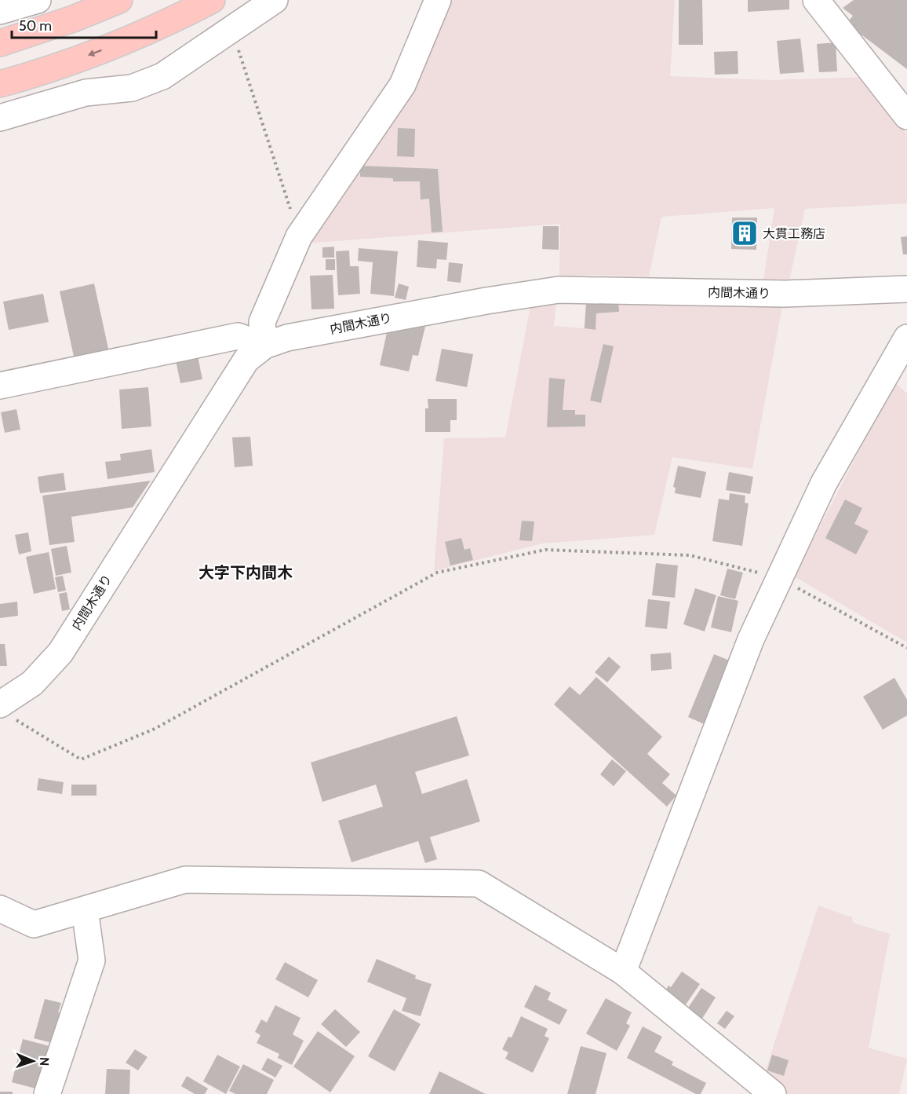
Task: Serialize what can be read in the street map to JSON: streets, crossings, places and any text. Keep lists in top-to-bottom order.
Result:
{
  "streets": {
    "street": ["内間木通り"]
  },
  "districts": ["大字下内間木"],
  "places": {
    "building": ["大貫工務店"]
  },
  "scale_bar": "50 m",
  "north": "right"
}
